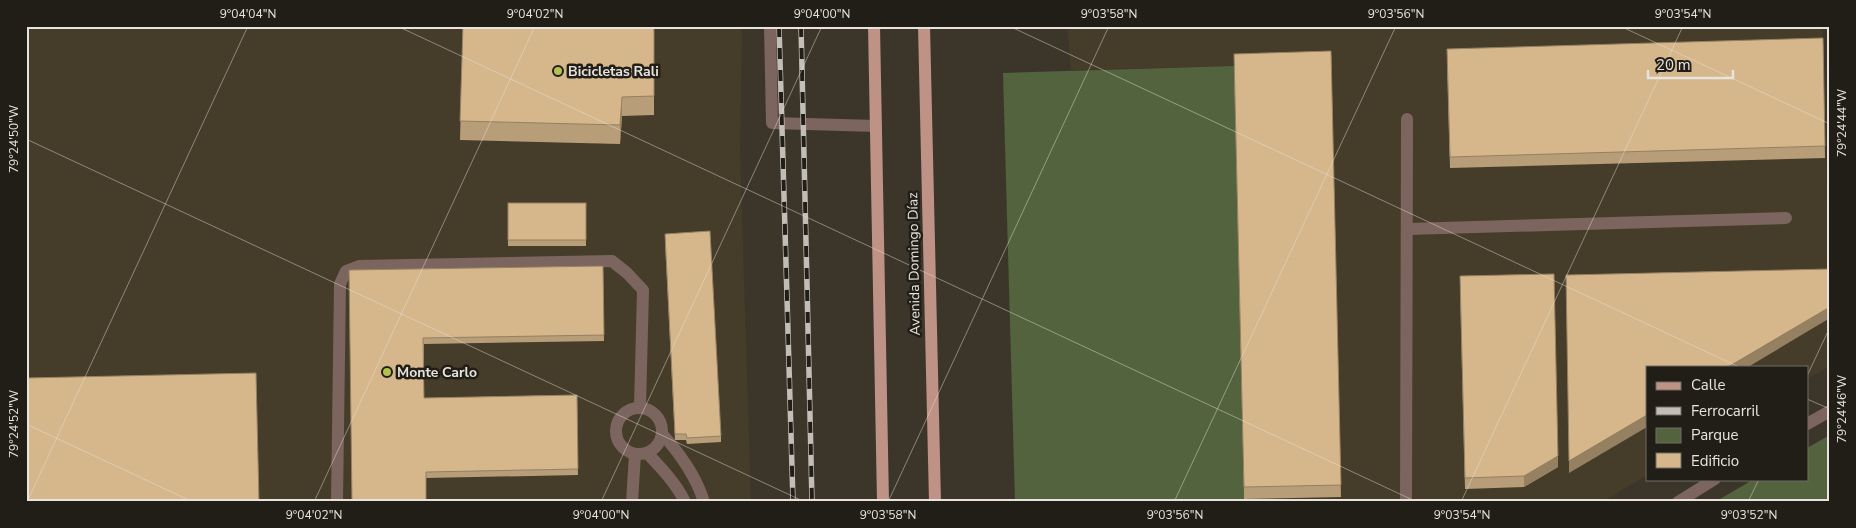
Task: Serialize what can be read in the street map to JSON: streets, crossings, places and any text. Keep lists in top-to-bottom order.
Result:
{
  "streets": {
    "main road": ["Avenida Domingo Díaz"]
  },
  "places": ["Bicicletas Rali", "Monte Carlo"],
  "legend": [
    "Calle",
    "Ferrocarril",
    "Parque",
    "Edificio"
  ],
  "scale_bar": "20 m",
  "coordinates": [
    "9°04'04\"N",
    "9°04'02\"N",
    "9°04'00\"N",
    "9°03'58\"N",
    "9°03'56\"N",
    "9°03'54\"N",
    "79°24'44\"W",
    "79°24'50\"W",
    "79°24'46\"W",
    "79°24'52\"W",
    "9°03'52\"N"
  ]
}
